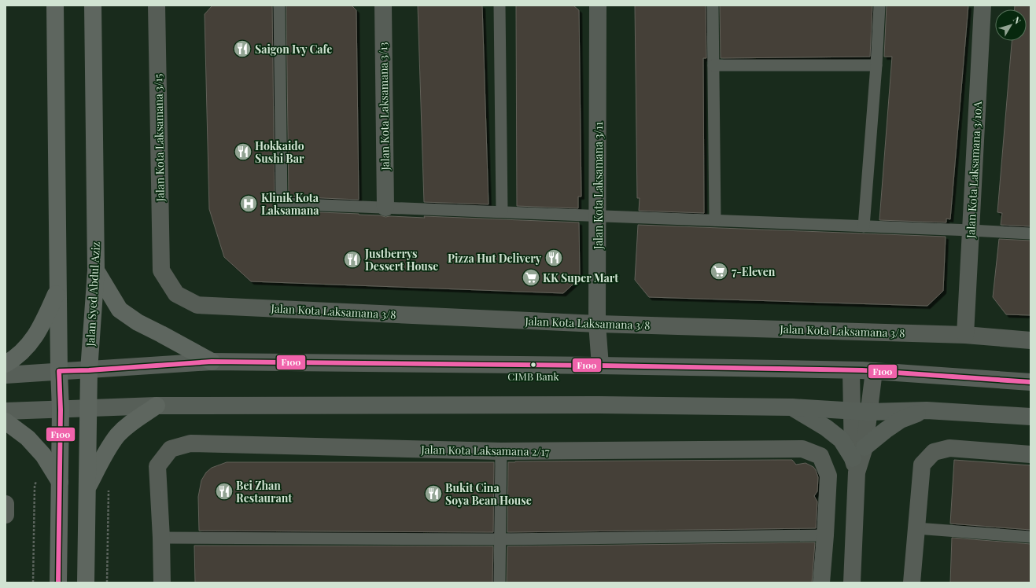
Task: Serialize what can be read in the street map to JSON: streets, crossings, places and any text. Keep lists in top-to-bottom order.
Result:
{
  "streets": {
    "main road": ["Jalan Syed Abdul Aziz"],
    "street": [
      "Jalan Kota Laksamana 3/13",
      "Jalan Kota Laksamana 3/15",
      "Jalan Kota Laksamana 3/10A",
      "Jalan Kota Laksamana 3/11",
      "Jalan Kota Laksamana 3/8",
      "Jalan Kota Laksamana 2/17"
    ]
  },
  "crossings": [
    ["Jalan Kota Laksamana 3/15", "Jalan Kota Laksamana 3/8"],
    ["Jalan Kota Laksamana 3/10A", "Jalan Kota Laksamana 3/8"],
    ["Jalan Kota Laksamana 3/11", "Jalan Kota Laksamana 3/8"]
  ],
  "places": {
    "restaurant": [
      "Saigon Ivy Cafe",
      "Hokkaido Sushi Bar",
      "Pizza Hut Delivery",
      "Justberrys Dessert House",
      "Bei Zhan Restaurant",
      "Bukit Cina Soya Bean House"
    ],
    "hospital": ["Klinik Kota Laksamana"],
    "supermarket": ["7-Eleven", "KK Super Mart"],
    "other": ["CIMB Bank"]
  },
  "lines": ["transit line F100"],
  "north": "top right"
}
